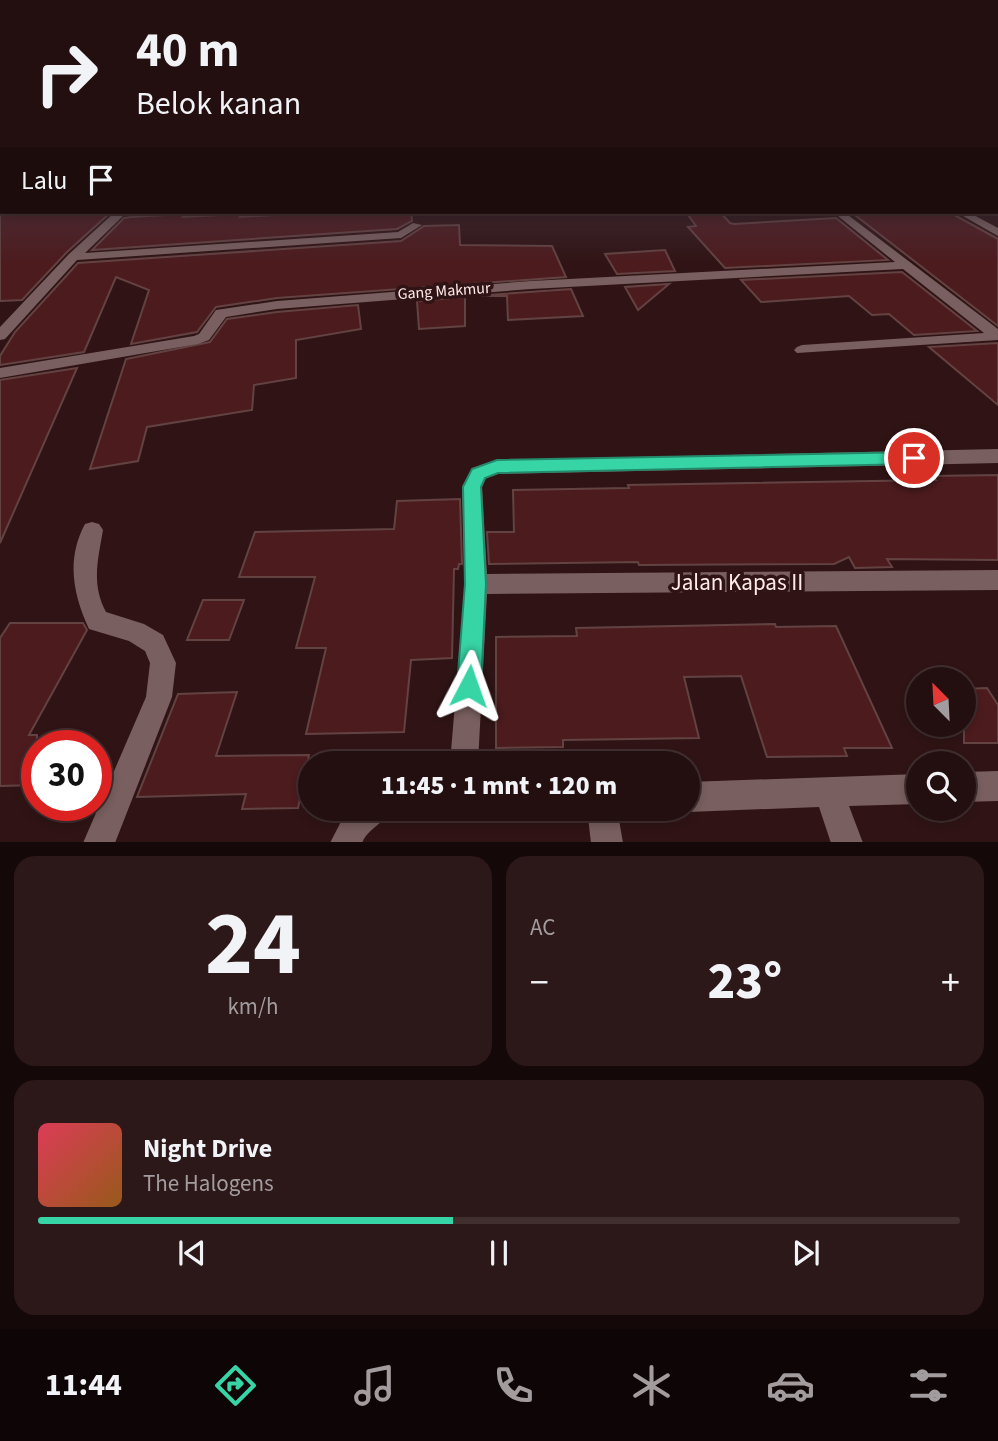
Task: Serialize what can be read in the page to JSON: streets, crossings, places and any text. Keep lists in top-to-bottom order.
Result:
{
  "streets": {
    "street": ["Gang Makmur", "Jalan Kapas II"]
  },
  "north": "top left",
  "page": {
    "turn": ["40 m", "Belok kanan"],
    "then": "Lalu",
    "limit": "30",
    "trip": "11:45 · 1 mnt · 120 m",
    "tile": [
      ["24", "km/h"],
      "AC"
    ],
    "heat": ["−", "23°", "+"],
    "song": ["Night Drive", "The Halogens"],
    "tabs": "11:44"
  }
}
